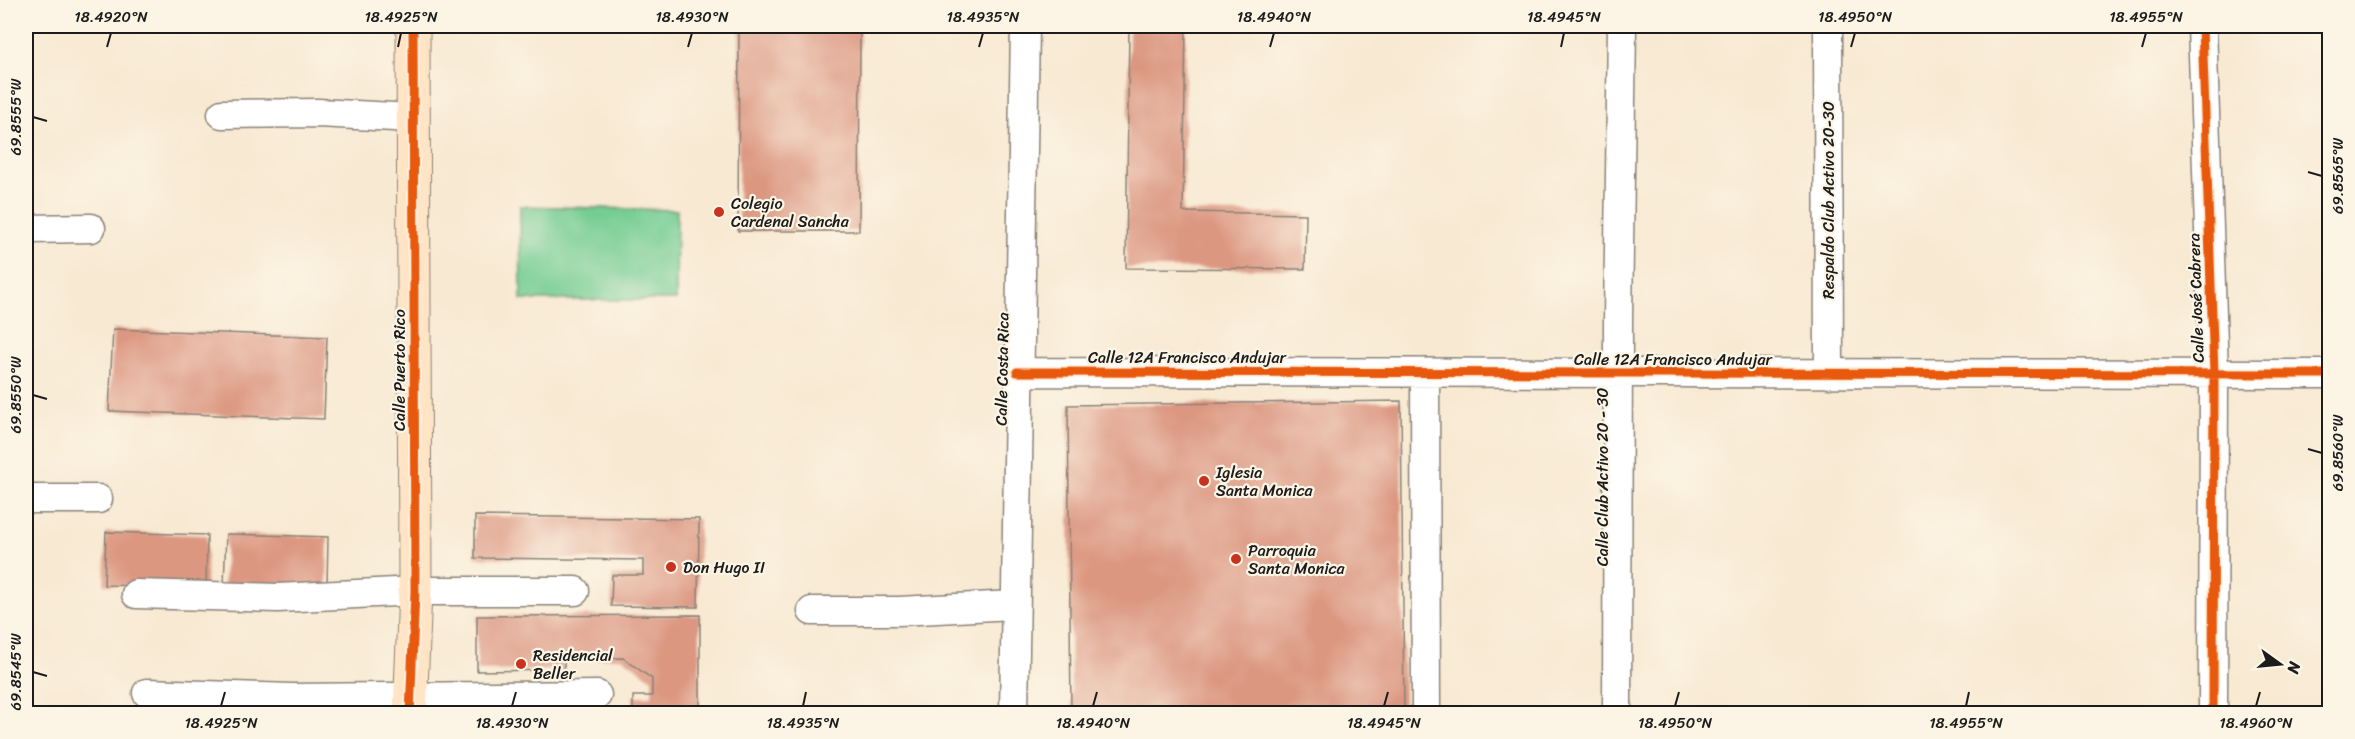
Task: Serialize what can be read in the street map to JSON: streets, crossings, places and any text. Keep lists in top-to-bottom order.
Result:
{
  "streets": {
    "street": [
      "Respaldo Club Activo 20-30",
      "Calle José Cabrera",
      "Calle 12A Francisco Andujar",
      "Calle Costa Rica",
      "Calle Puerto Rico",
      "Calle Club Activo 20 - 30"
    ]
  },
  "crossings": [
    ["Respaldo Club Activo 20-30", "Calle 12A Francisco Andujar"],
    ["Calle José Cabrera", "Calle 12A Francisco Andujar"],
    ["Calle 12A Francisco Andujar", "Calle Costa Rica"],
    ["Calle 12A Francisco Andujar", "Calle Club Activo 20 - 30"]
  ],
  "places": [
    "Colegio Cardenal Sancha",
    "Iglesia Santa Monica",
    "Parroquia Santa Monica",
    "Don Hugo II",
    "Residencial Beller"
  ],
  "north": "right",
  "coordinates": [
    "18.4920°N",
    "18.4925°N",
    "18.4930°N",
    "18.4935°N",
    "18.4940°N",
    "18.4945°N",
    "18.4950°N",
    "18.4955°N",
    "69.8555°W",
    "69.8565°W",
    "69.8550°W",
    "69.8560°W",
    "69.8545°W",
    "18.4960°N"
  ]
}
